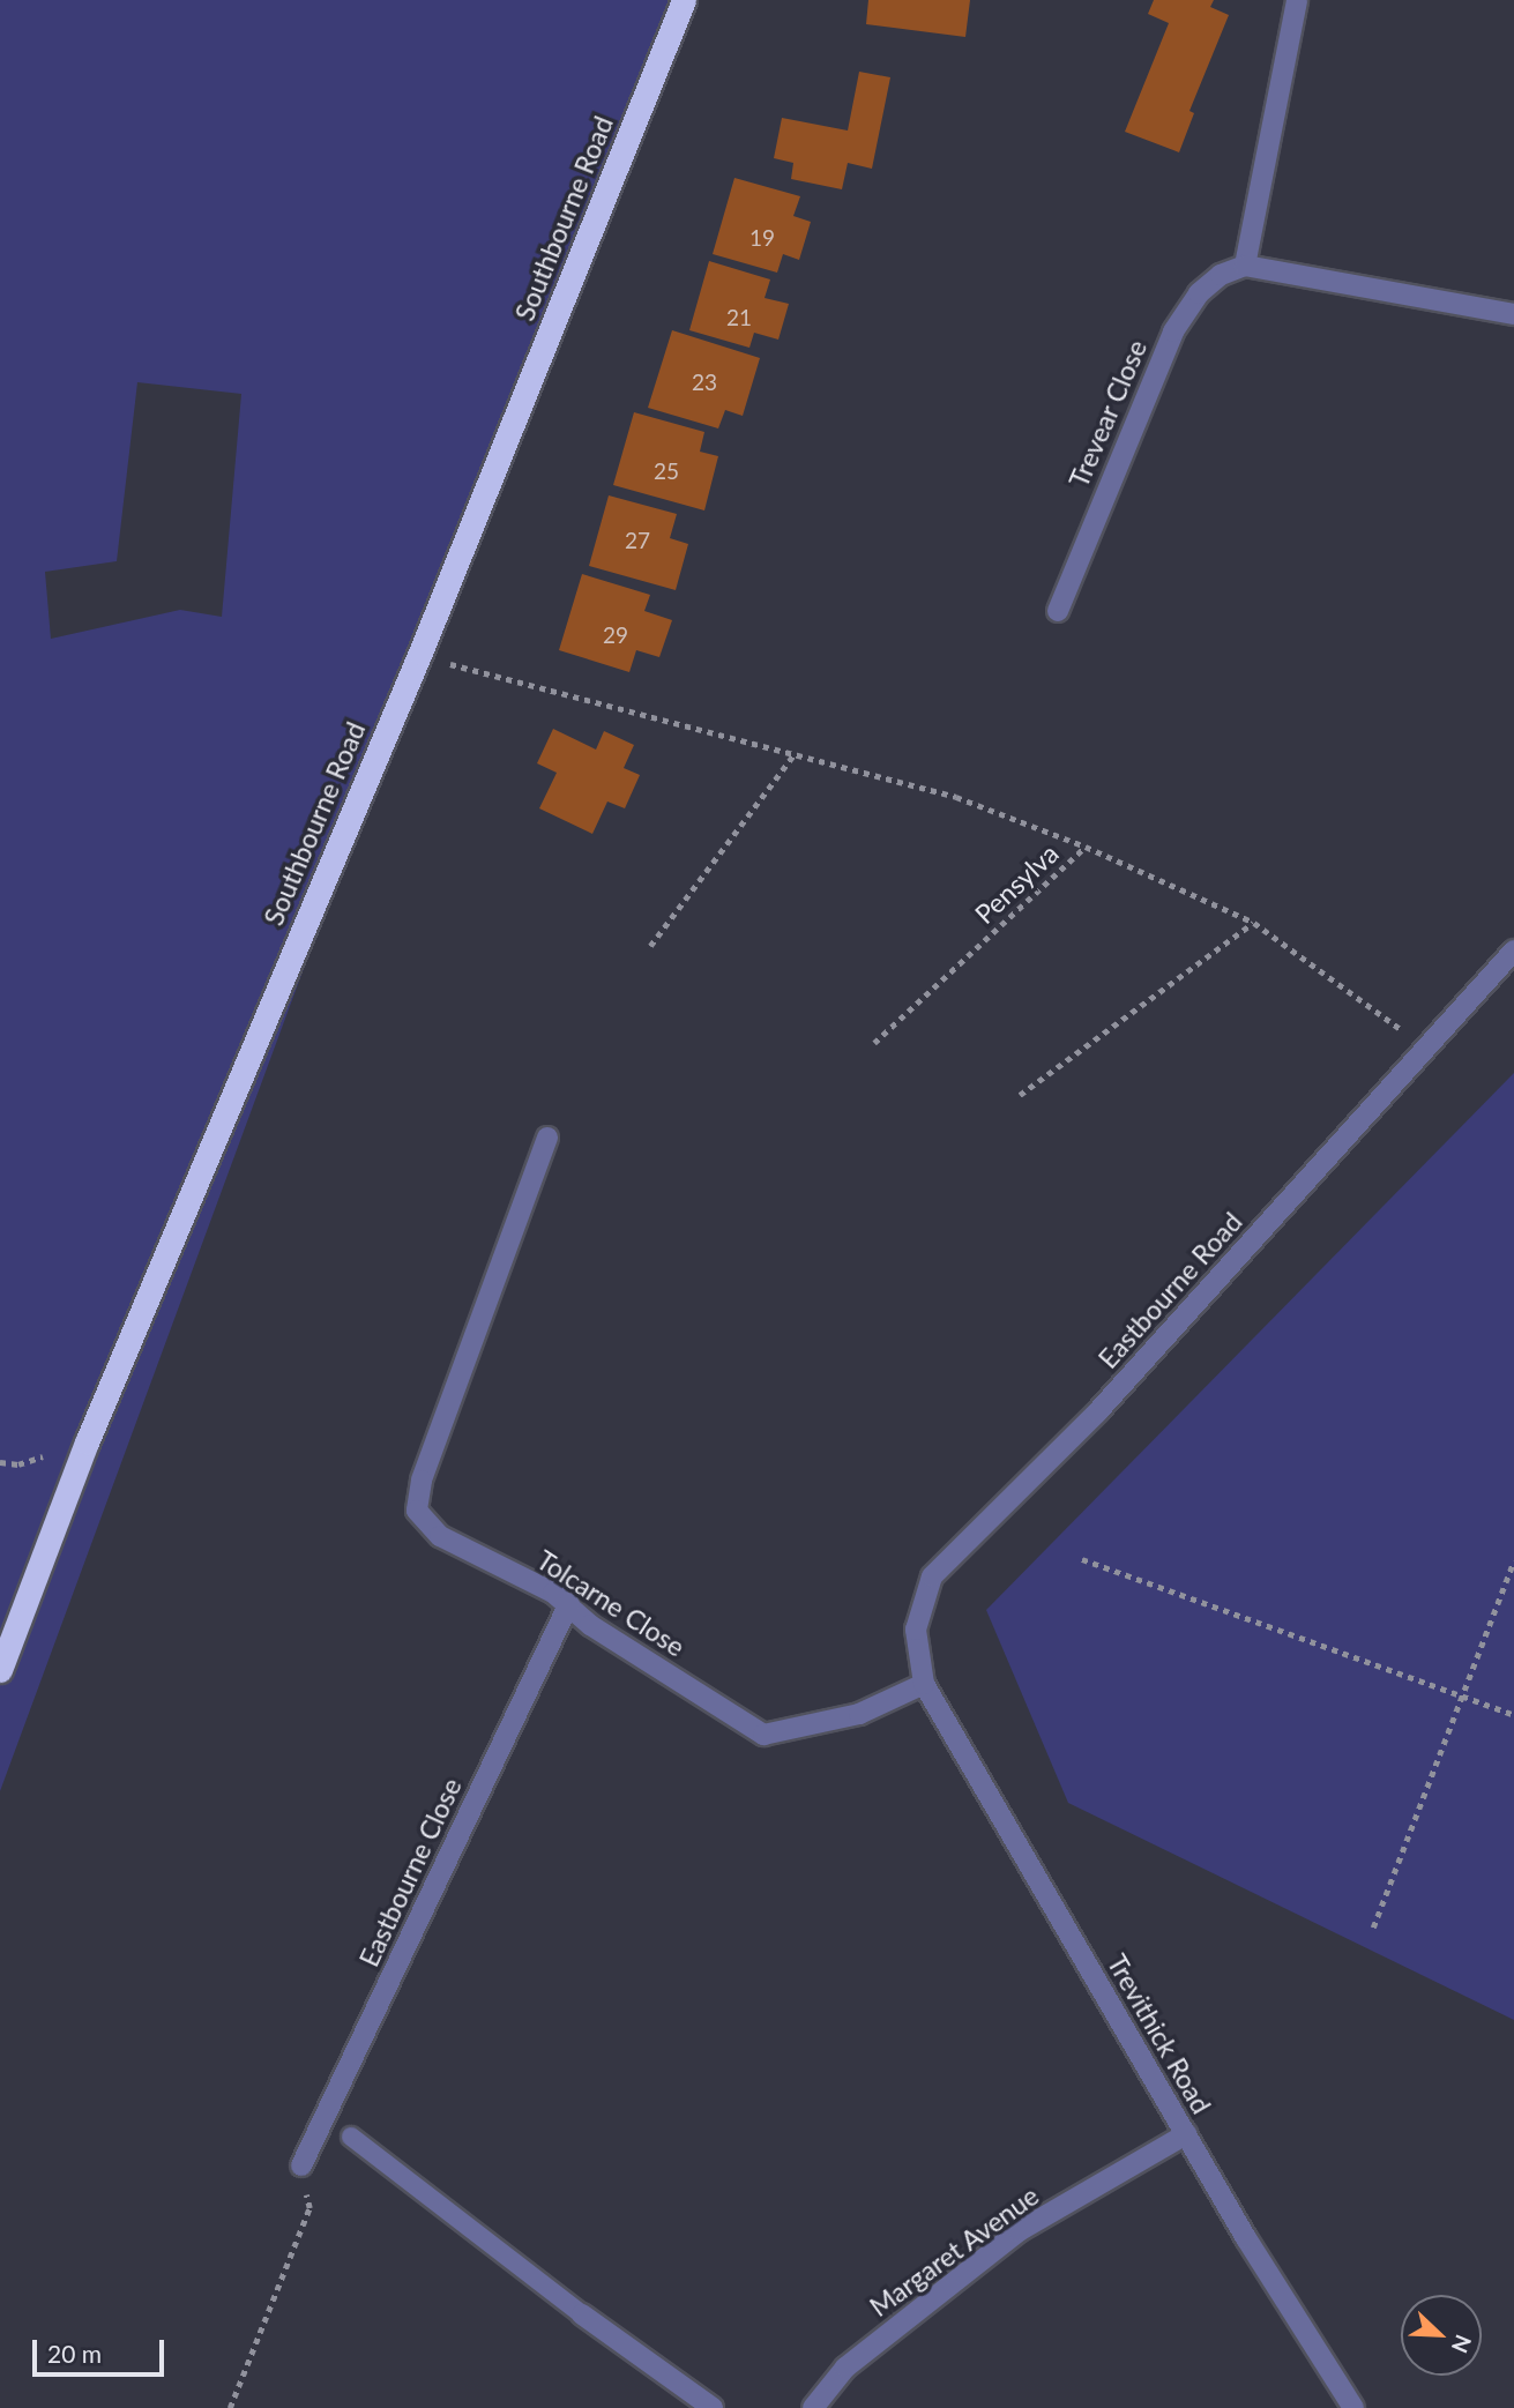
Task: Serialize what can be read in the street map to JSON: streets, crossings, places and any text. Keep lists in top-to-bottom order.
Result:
{
  "streets": {
    "highway": ["Southbourne Road"],
    "street": [
      "Trevear Close",
      "Eastbourne Road",
      "Tolcarne Close",
      "Eastbourne Close",
      "Trevithick Road",
      "Margaret Avenue"
    ],
    "path": ["Pensylva"]
  },
  "crossings": [
    ["Pensylva", "Eastbourne Road"],
    ["Eastbourne Road", "Tolcarne Close"],
    ["Eastbourne Road", "Trevithick Road"],
    ["Tolcarne Close", "Eastbourne Close"],
    ["Tolcarne Close", "Trevithick Road"],
    ["Trevithick Road", "Margaret Avenue"]
  ],
  "house_numbers": [
    "19",
    "21",
    "23",
    "25",
    "27",
    "29"
  ],
  "scale_bar": "20 m",
  "north": "bottom right"
}
